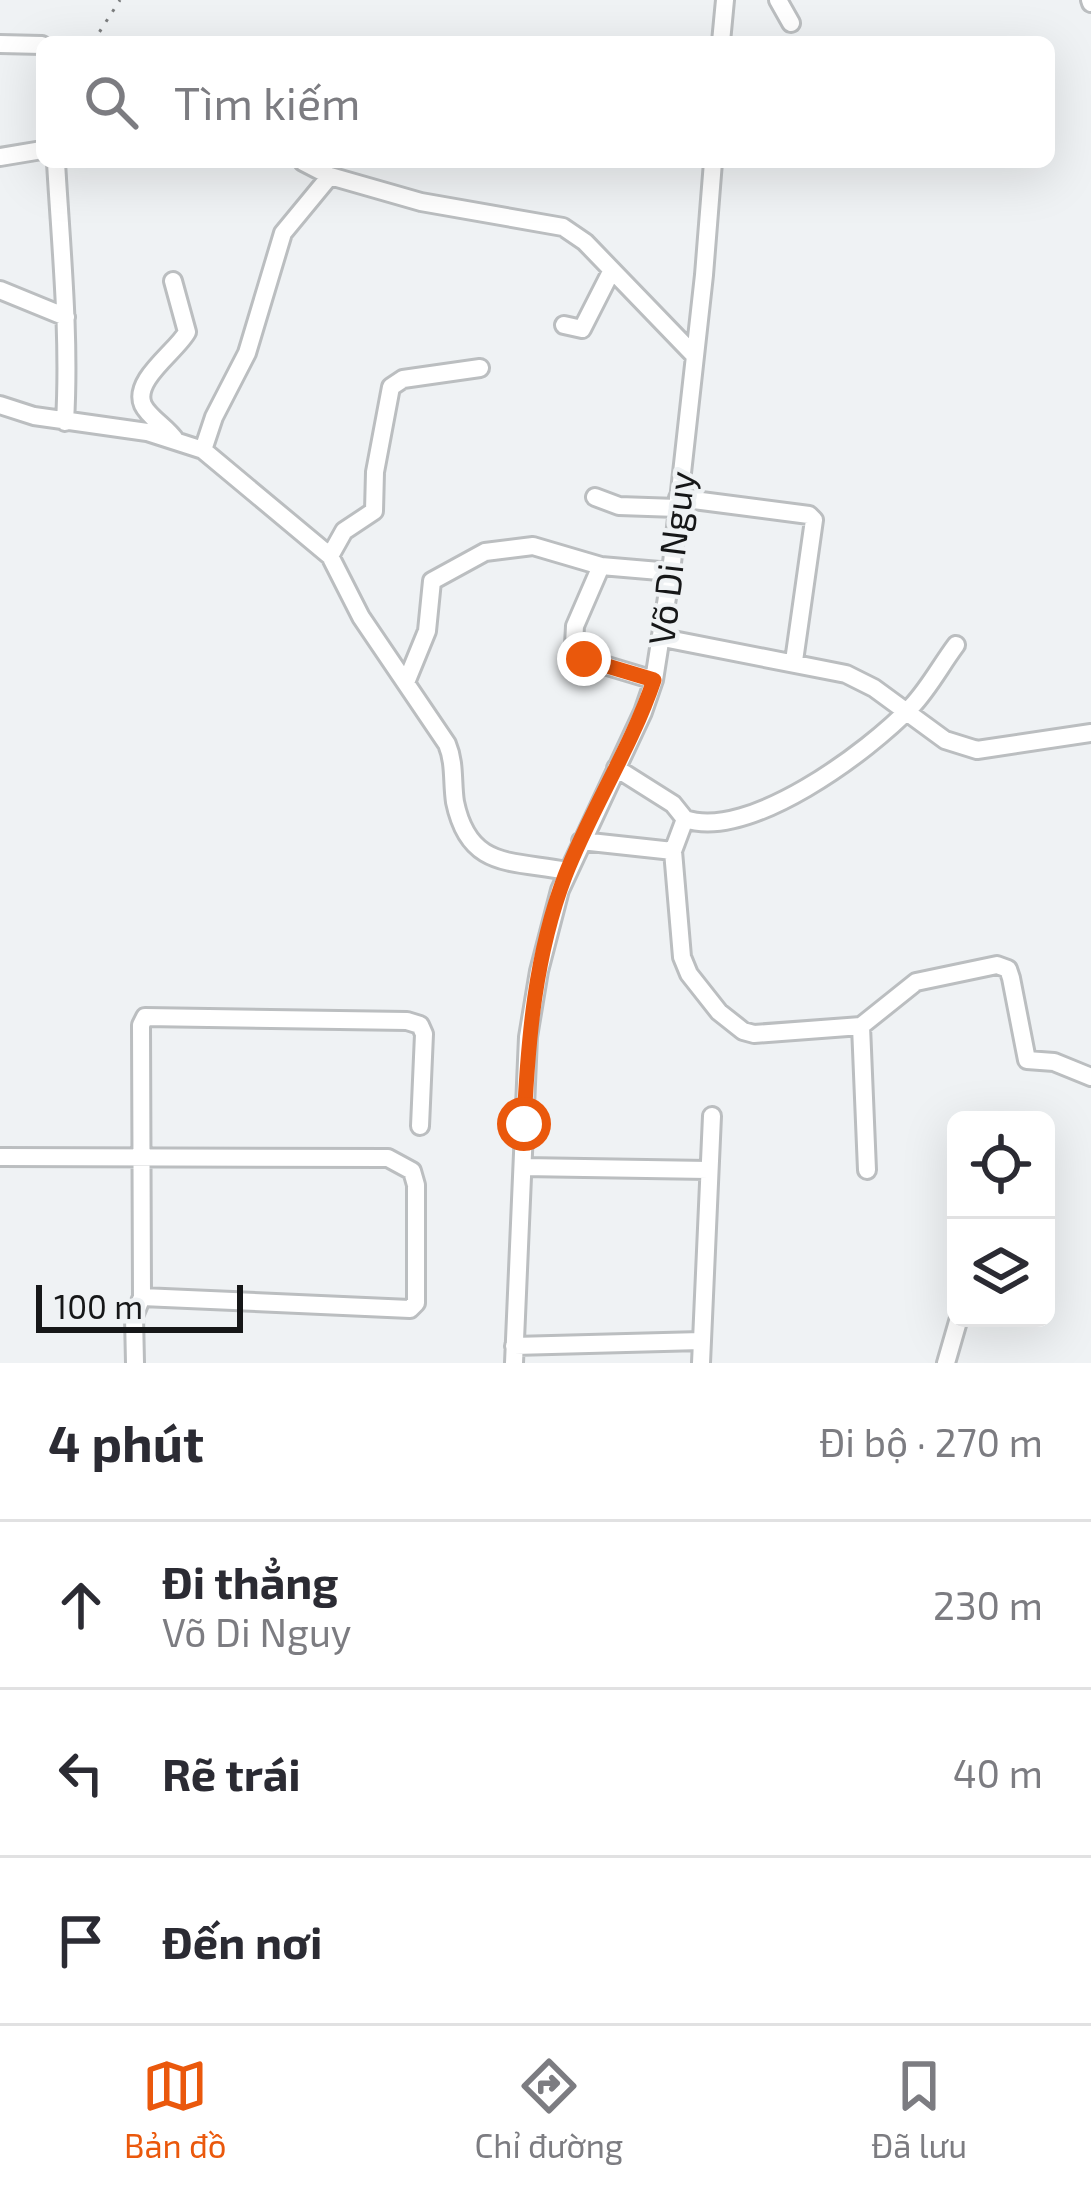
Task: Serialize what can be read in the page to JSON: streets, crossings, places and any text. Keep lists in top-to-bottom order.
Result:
{
  "streets": {
    "street": ["Võ Di Nguy"]
  },
  "scale_bar": "100 m",
  "page": {
    "search": "Tìm kiếm",
    "scale": "100 m",
    "heading": ["4 phút", "Đi bộ · 270 m"],
    "list": [
      ["Đi thẳng", "Võ Di Nguy", "230 m"],
      ["Rẽ trái", "40 m"],
      "Đến nơi"
    ],
    "nav": ["Bản đồ", "Chỉ đường", "Đã lưu"]
  }
}
